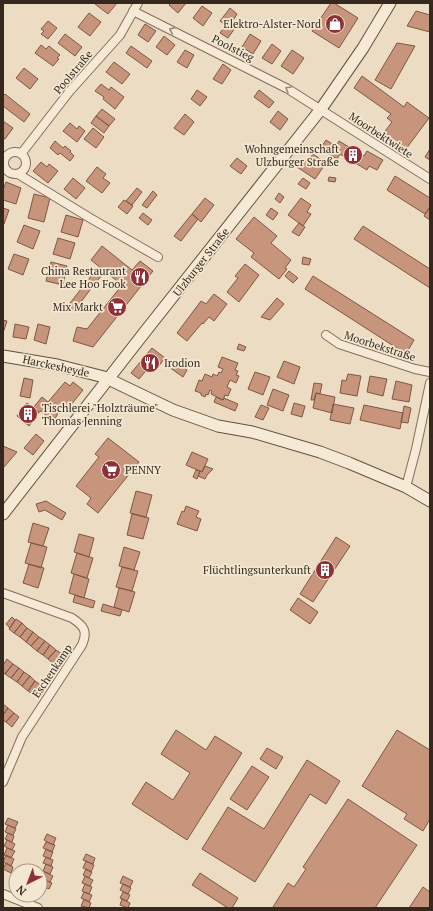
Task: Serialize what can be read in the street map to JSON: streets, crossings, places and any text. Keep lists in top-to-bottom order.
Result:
{
  "streets": {
    "main road": ["Ulzburger Straße", "Harckesheyde"],
    "street": [
      "Poolstieg",
      "Poolstraße",
      "Moorbektwiete",
      "Moorbekstraße",
      "Eschenkamp"
    ]
  },
  "crossings": [
    ["Poolstieg", "Poolstraße"],
    ["Poolstieg", "Moorbektwiete"],
    ["Poolstieg", "Ulzburger Straße"],
    ["Moorbektwiete", "Ulzburger Straße"],
    ["Ulzburger Straße", "Harckesheyde"]
  ],
  "one_way": ["Poolstieg"],
  "places": {
    "shop": ["Elektro-Alster-Nord"],
    "building": ["Wohngemeinschaft Ulzburger Straße", "Tischlerei \"Holzträume\" Thomas Jenning", "Flüchtlingsunterkunft"],
    "restaurant": ["China Restaurant Lee Hoo Fook", "Irodion"],
    "supermarket": ["Mix Markt", "PENNY"]
  },
  "north": "bottom left"
}
